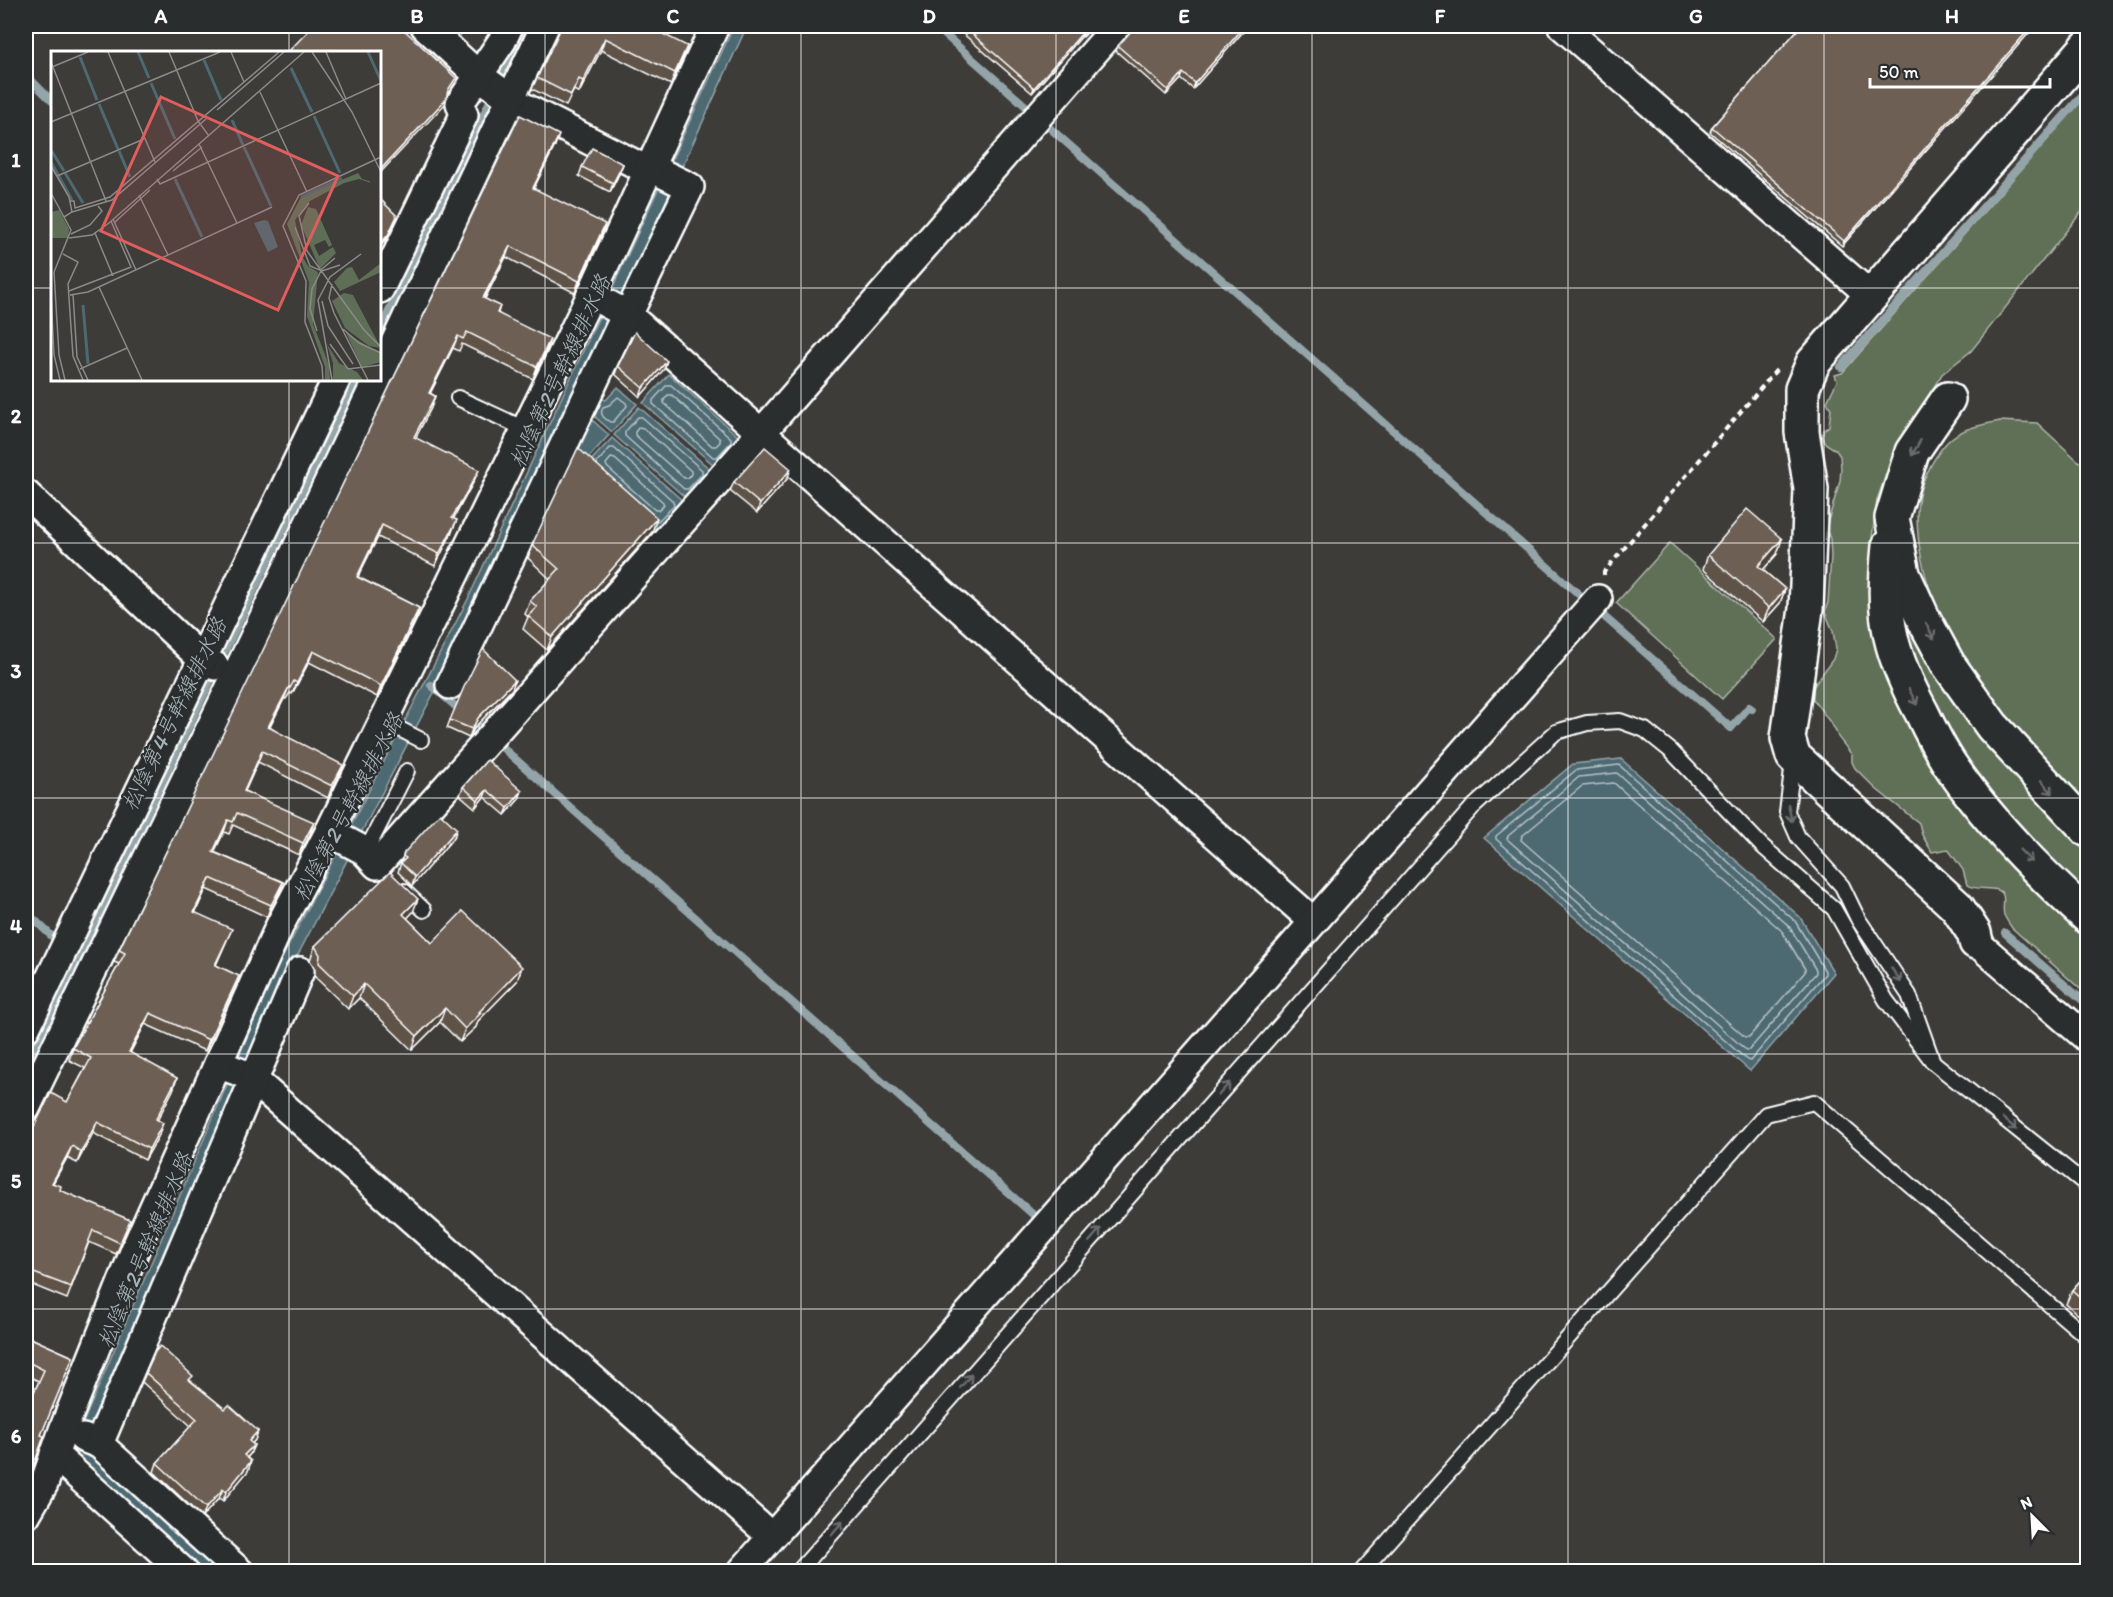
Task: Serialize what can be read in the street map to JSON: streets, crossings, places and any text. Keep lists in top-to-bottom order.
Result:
{
  "water": ["松陰第2号幹線排水路", "松陰第4号幹線排水路"],
  "scale_bar": "50 m",
  "north": "top left",
  "grid": {
    "columns": [
      "A",
      "B",
      "C",
      "D",
      "E",
      "F",
      "G",
      "H"
    ],
    "rows": [
      "1",
      "2",
      "3",
      "4",
      "5",
      "6"
    ]
  }
}
